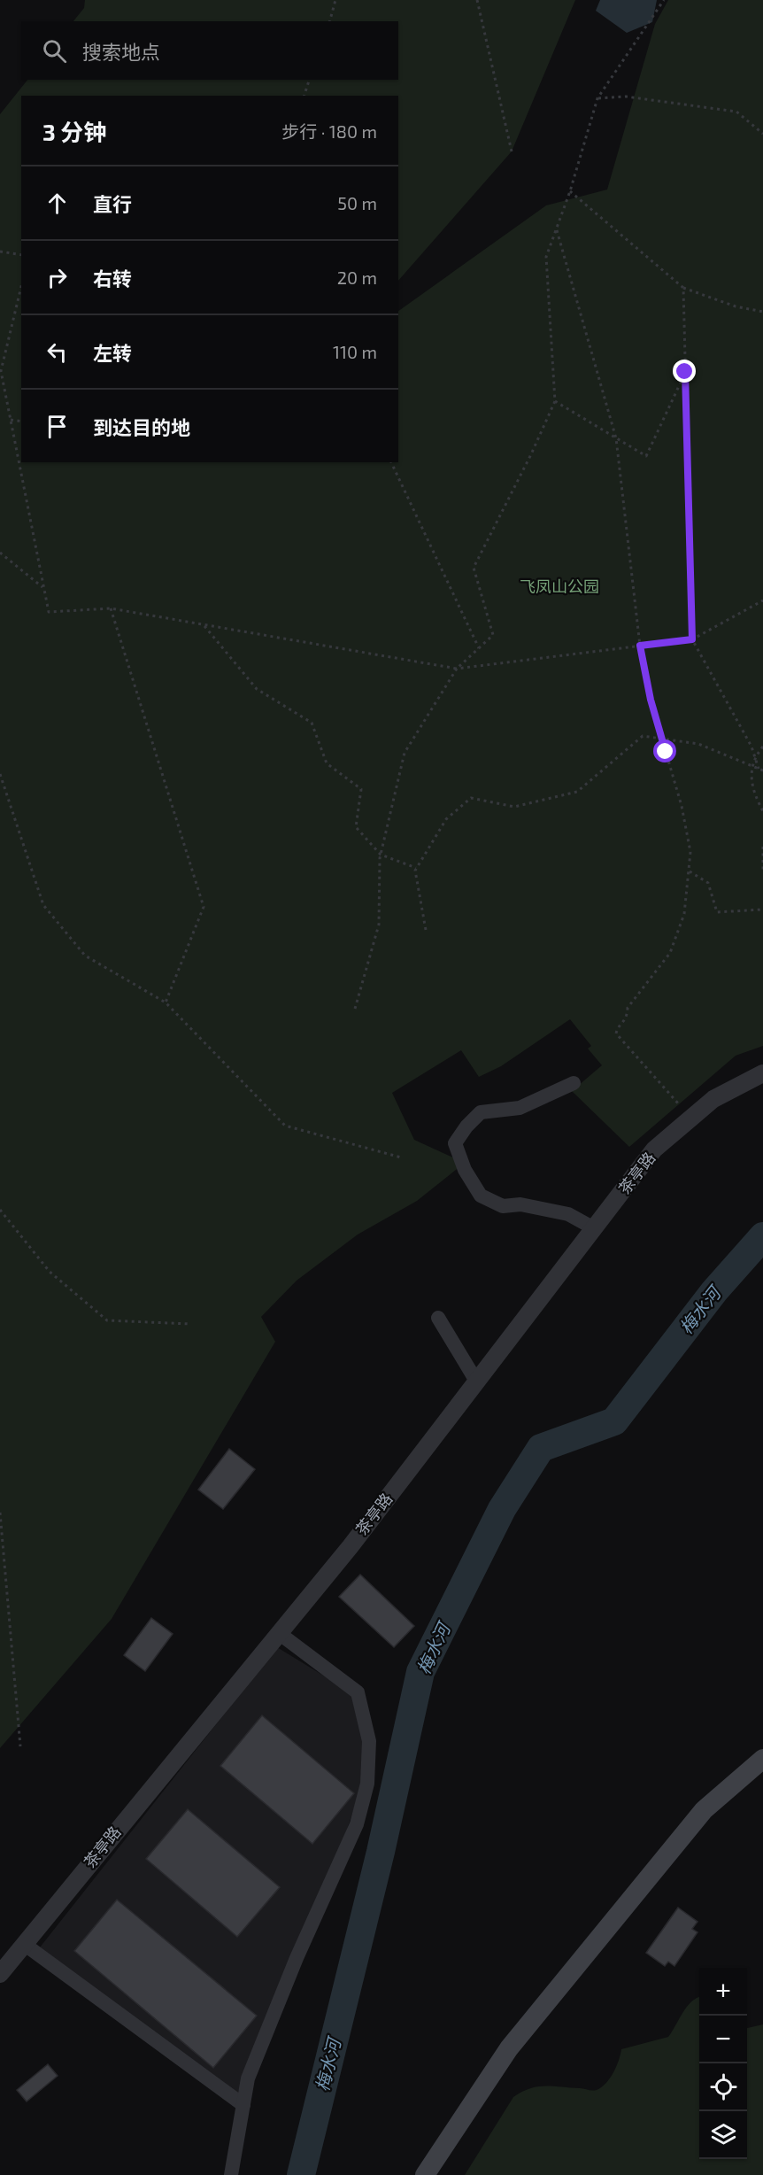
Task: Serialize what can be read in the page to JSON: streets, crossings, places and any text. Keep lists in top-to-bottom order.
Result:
{
  "streets": {
    "street": ["茶亭路"]
  },
  "water": ["梅水河"],
  "parks": ["飞凤山公园"],
  "page": {
    "search": "搜索地点",
    "heading": ["3 分钟", "步行 · 180 m"],
    "list": [
      ["直行", "50 m"],
      ["右转", "20 m"],
      ["左转", "110 m"],
      "到达目的地"
    ],
    "map_buttons": ["+", "−"]
  }
}
